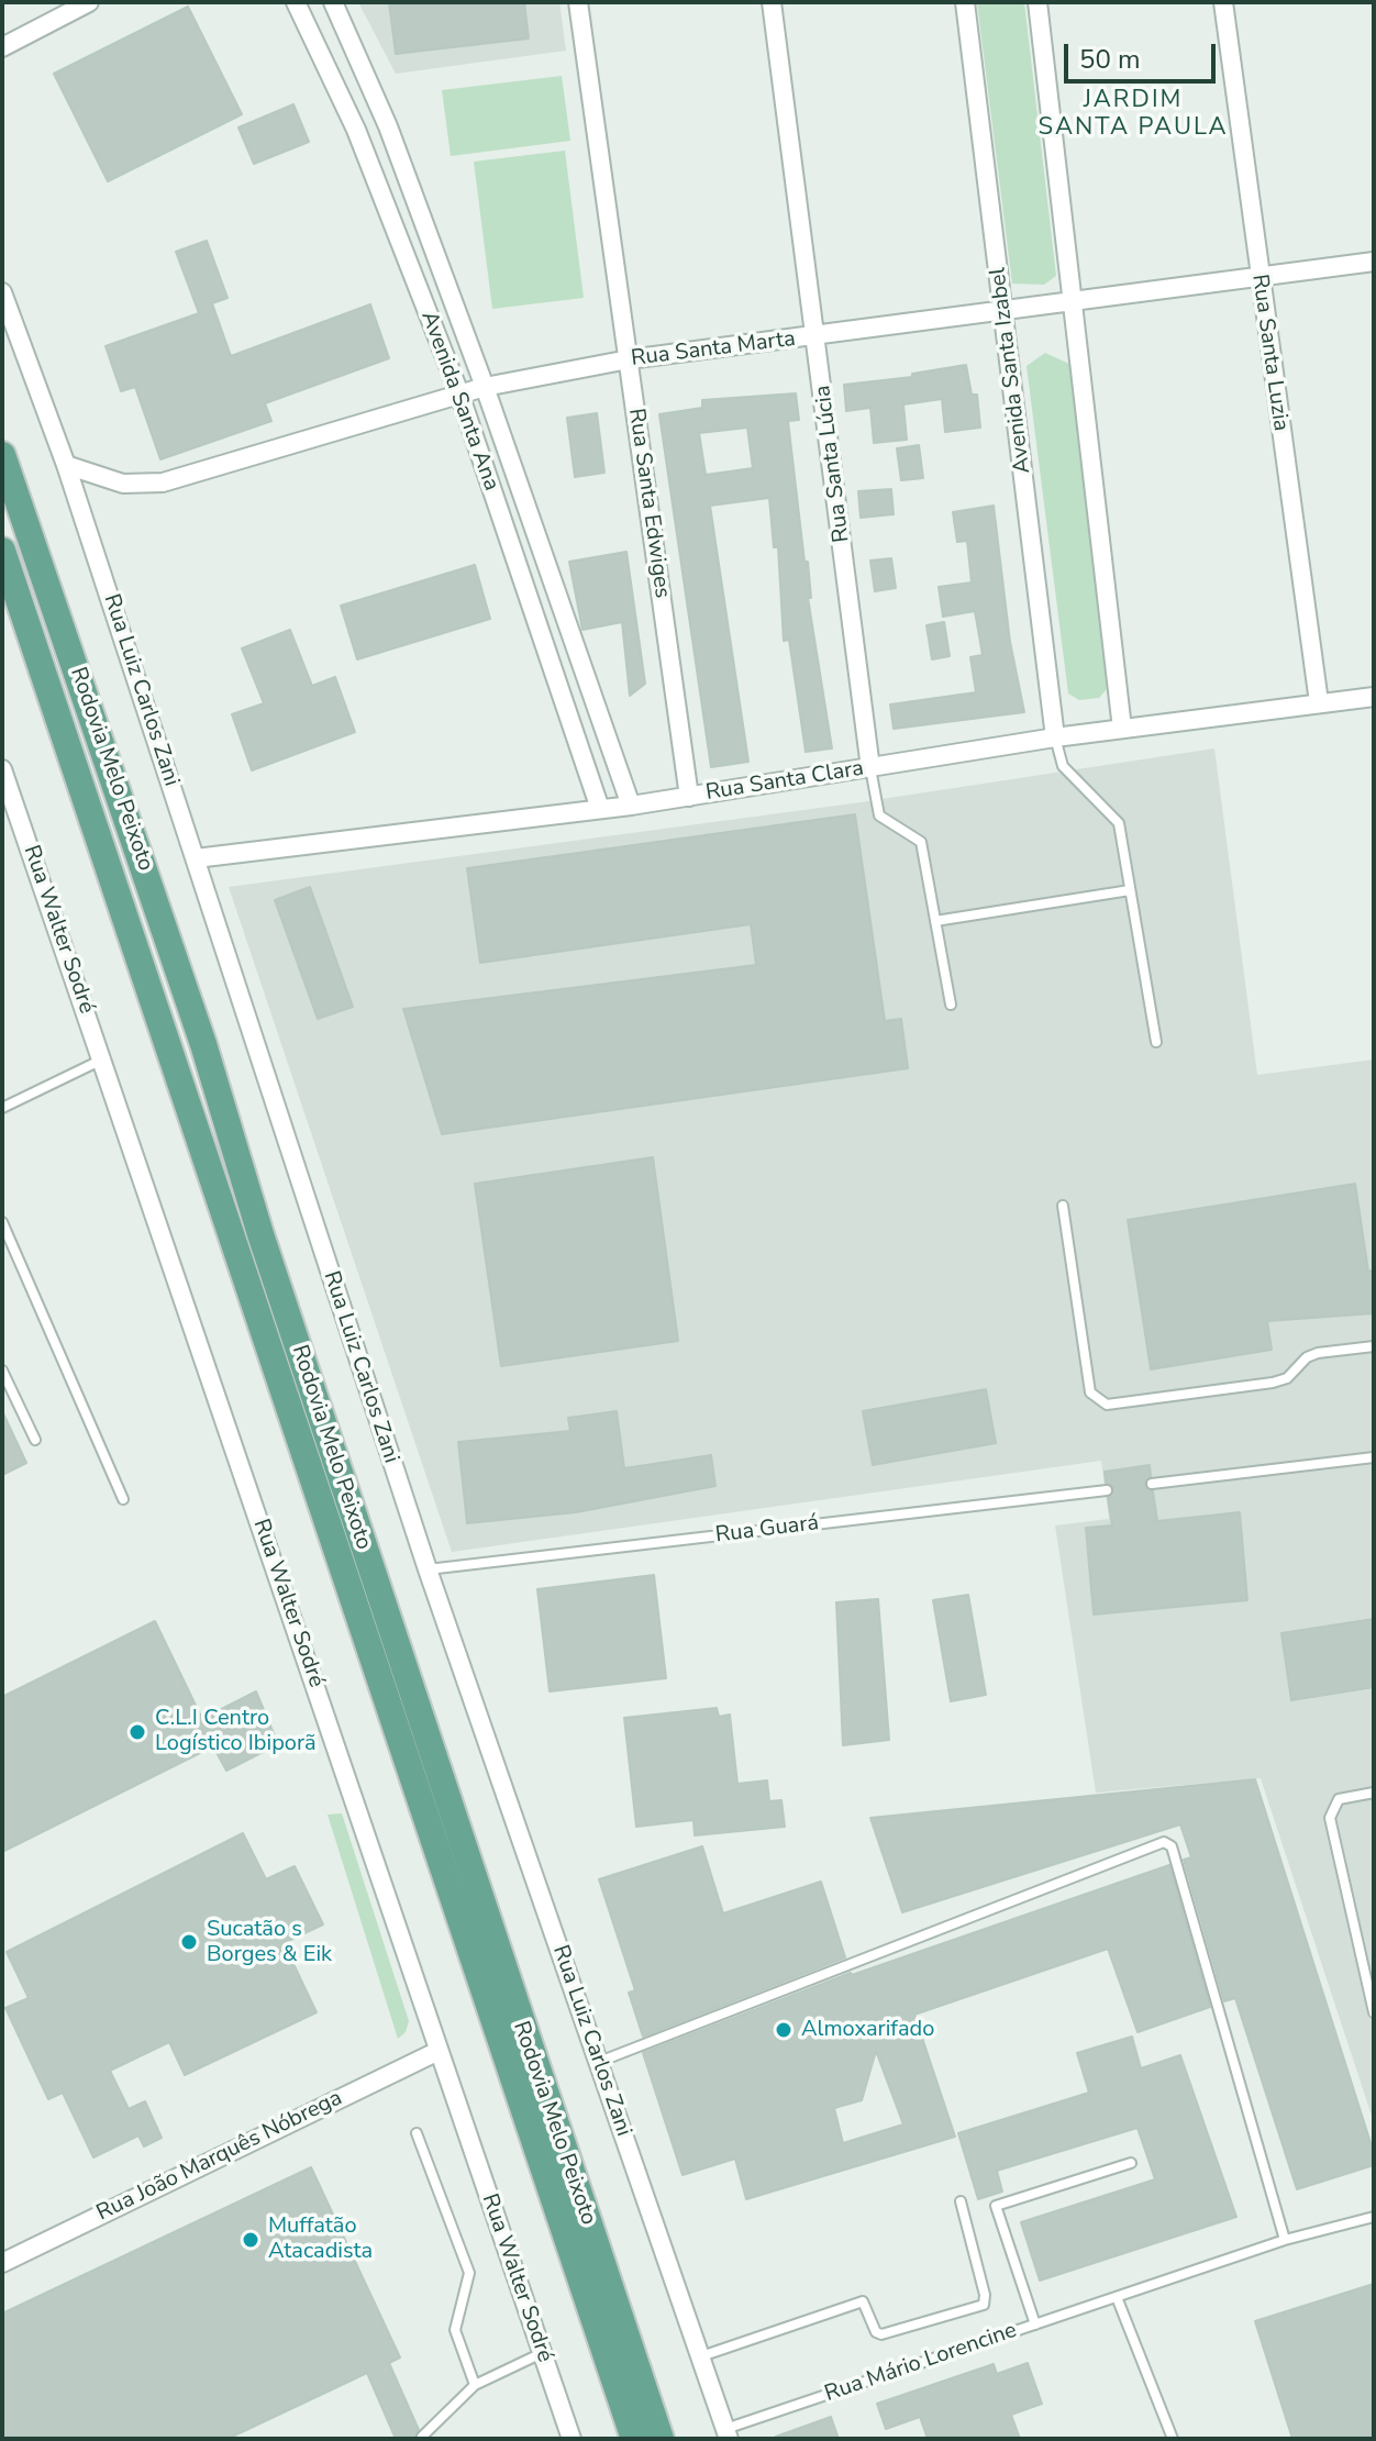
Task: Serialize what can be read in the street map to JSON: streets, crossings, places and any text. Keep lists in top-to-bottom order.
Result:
{
  "streets": {
    "main road": ["Rodovia Melo Peixoto"],
    "street": [
      "Rua Santa Marta",
      "Rua Santa Luzia",
      "Avenida Santa Izabel",
      "Avenida Santa Ana",
      "Rua Santa Lúcia",
      "Rua Santa Edwiges",
      "Rua Luiz Carlos Zani",
      "Rua Santa Clara",
      "Rua Walter Sodré",
      "Rua João Marquês Nóbrega"
    ],
    "lane": ["Rua Guará", "Rua Mário Lorencine"]
  },
  "crossings": [
    ["Rua Santa Marta", "Rua Santa Luzia"],
    ["Rua Santa Marta", "Avenida Santa Izabel"],
    ["Rua Santa Marta", "Avenida Santa Ana"],
    ["Rua Santa Marta", "Rua Santa Lúcia"],
    ["Rua Santa Marta", "Rua Santa Edwiges"],
    ["Rua Santa Marta", "Rua Luiz Carlos Zani"],
    ["Rua Santa Luzia", "Rua Santa Clara"],
    ["Avenida Santa Izabel", "Rua Santa Clara"],
    ["Avenida Santa Ana", "Rua Santa Clara"],
    ["Rua Santa Lúcia", "Rua Santa Clara"],
    ["Rua Santa Edwiges", "Rua Santa Clara"],
    ["Rua Luiz Carlos Zani", "Rua Santa Clara"],
    ["Rua Luiz Carlos Zani", "Rua Guará"],
    ["Rua Luiz Carlos Zani", "Rua Mário Lorencine"],
    ["Rua Walter Sodré", "Rua João Marquês Nóbrega"]
  ],
  "districts": ["JARDIM SANTA PAULA"],
  "places": [
    "C.L.I Centro Logístico Ibiporã",
    "Sucatão s Borges & Eik",
    "Almoxarifado",
    "Muffatão Atacadista"
  ],
  "scale_bar": "50 m"
}
